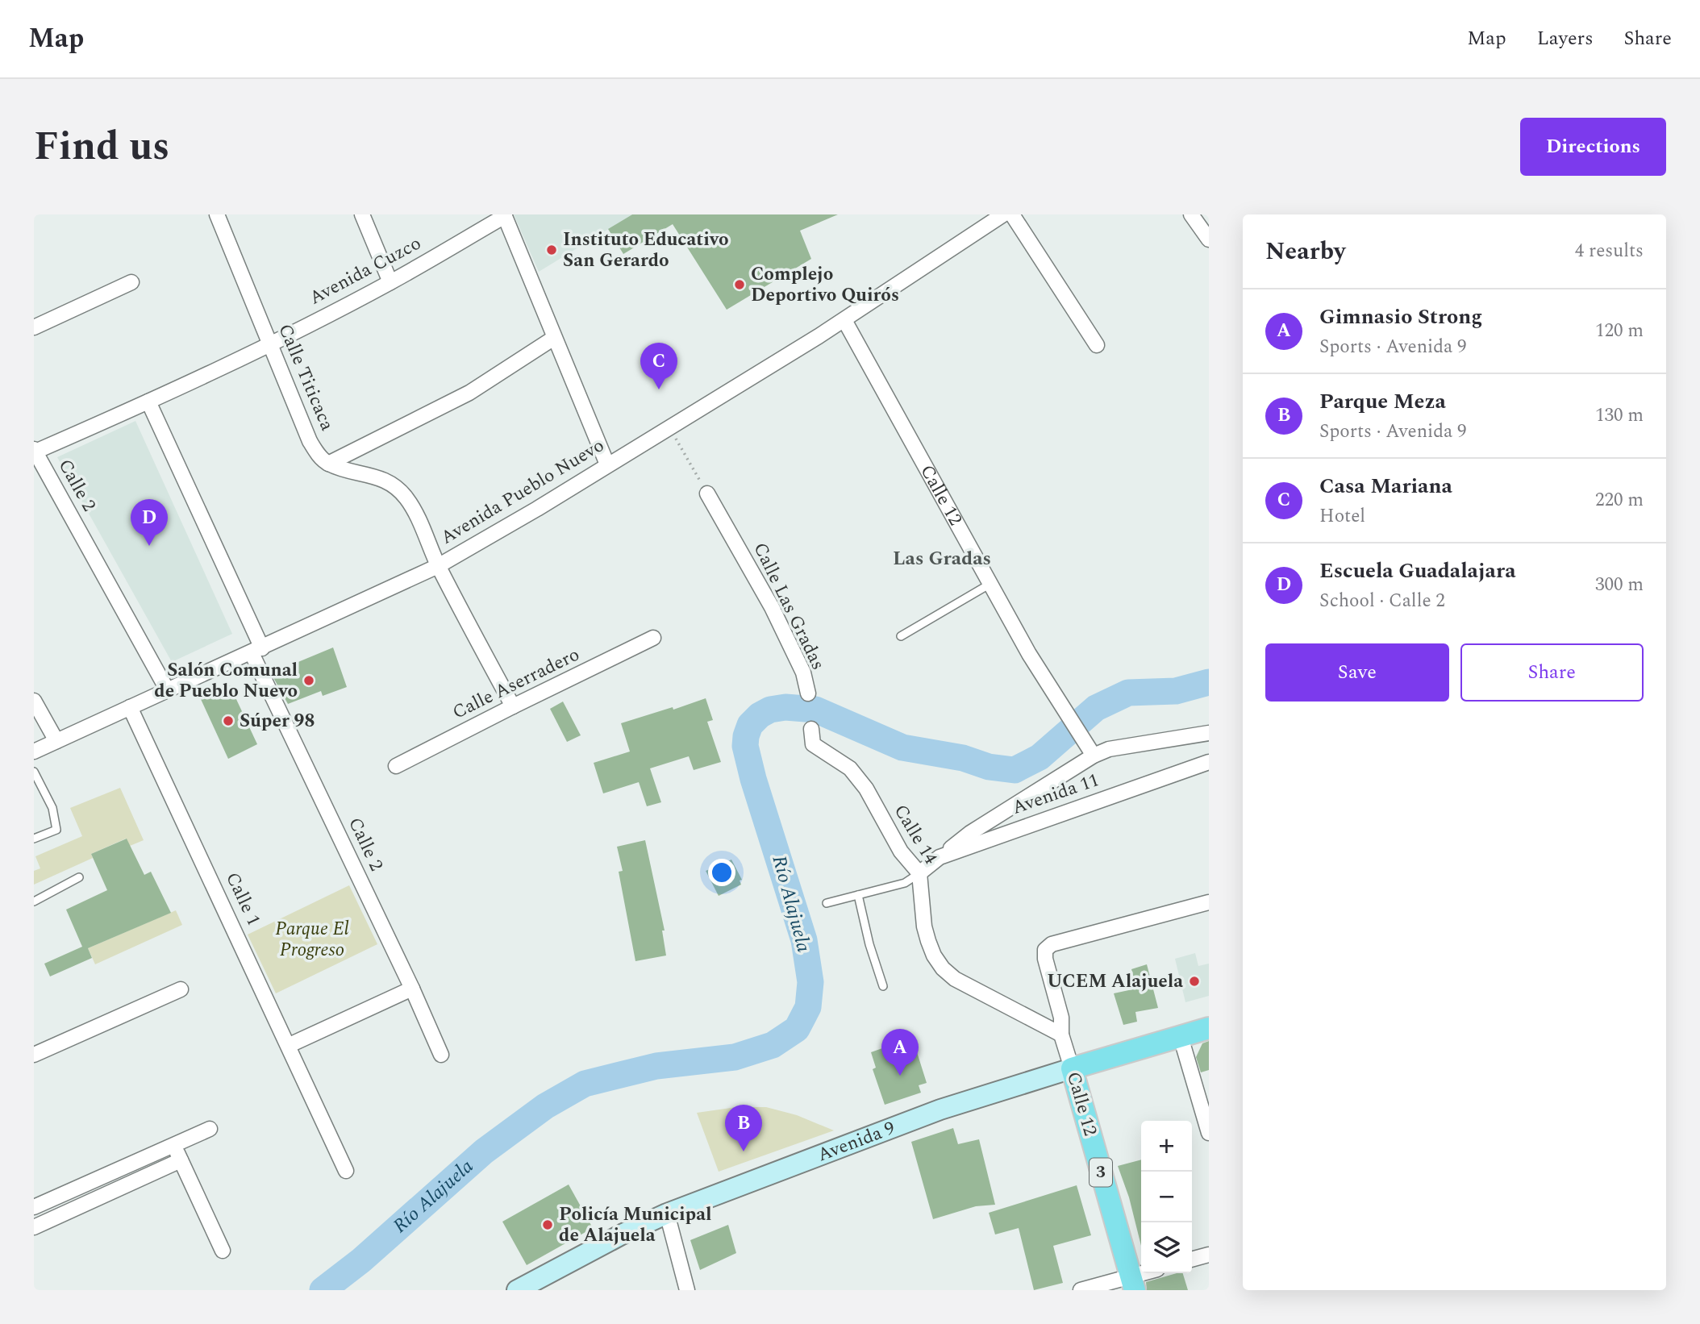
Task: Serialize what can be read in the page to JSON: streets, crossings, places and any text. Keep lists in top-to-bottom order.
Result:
{
  "streets": {
    "main road": ["Calle 12", "Avenida 9", "3"],
    "street": [
      "Avenida Cuzco",
      "Calle Titicaca",
      "Calle 2",
      "Avenida Pueblo Nuevo",
      "Calle Las Gradas",
      "Calle Aserradero",
      "Avenida 11",
      "Calle 14",
      "Calle 1"
    ]
  },
  "crossings": [
    ["Avenida Cuzco", "Calle Titicaca"],
    ["Avenida Cuzco", "Calle 2"],
    ["Calle 2", "Avenida Pueblo Nuevo"],
    ["Avenida Pueblo Nuevo", "Calle 12"],
    ["Avenida Pueblo Nuevo", "Calle 1"],
    ["Calle 12", "Calle 14"],
    ["Calle 12", "Avenida 9"],
    ["Avenida 11", "Calle 14"]
  ],
  "districts": ["Las Gradas"],
  "water": ["Río Alajuela"],
  "parks": ["Parque El Progreso"],
  "places": [
    "Instituto Educativo San Gerardo",
    "Complejo Deportivo Quirós",
    "Salón Comunal de Pueblo Nuevo",
    "Súper 98",
    "UCEM Alajuela",
    "Policía Municipal de Alajuela"
  ],
  "page": {
    "header": "Map",
    "nav": ["Map", "Layers", "Share"],
    "title": "Find us",
    "buttons": [
      "Directions",
      ["Save", "Share"]
    ],
    "heading": ["Nearby", "4 results"],
    "list": [
      {
        "mark": "A",
        "name": "Gimnasio Strong",
        "note": "Sports · Avenida 9",
        "value": "120 m"
      },
      {
        "mark": "B",
        "name": "Parque Meza",
        "note": "Sports · Avenida 9",
        "value": "130 m"
      },
      {
        "mark": "C",
        "name": "Casa Mariana",
        "note": "Hotel",
        "value": "220 m"
      },
      {
        "mark": "D",
        "name": "Escuela Guadalajara",
        "note": "School · Calle 2",
        "value": "300 m"
      }
    ],
    "pins": [
      "C",
      "D",
      "A",
      "B"
    ],
    "map_buttons": ["+", "−"]
  }
}
